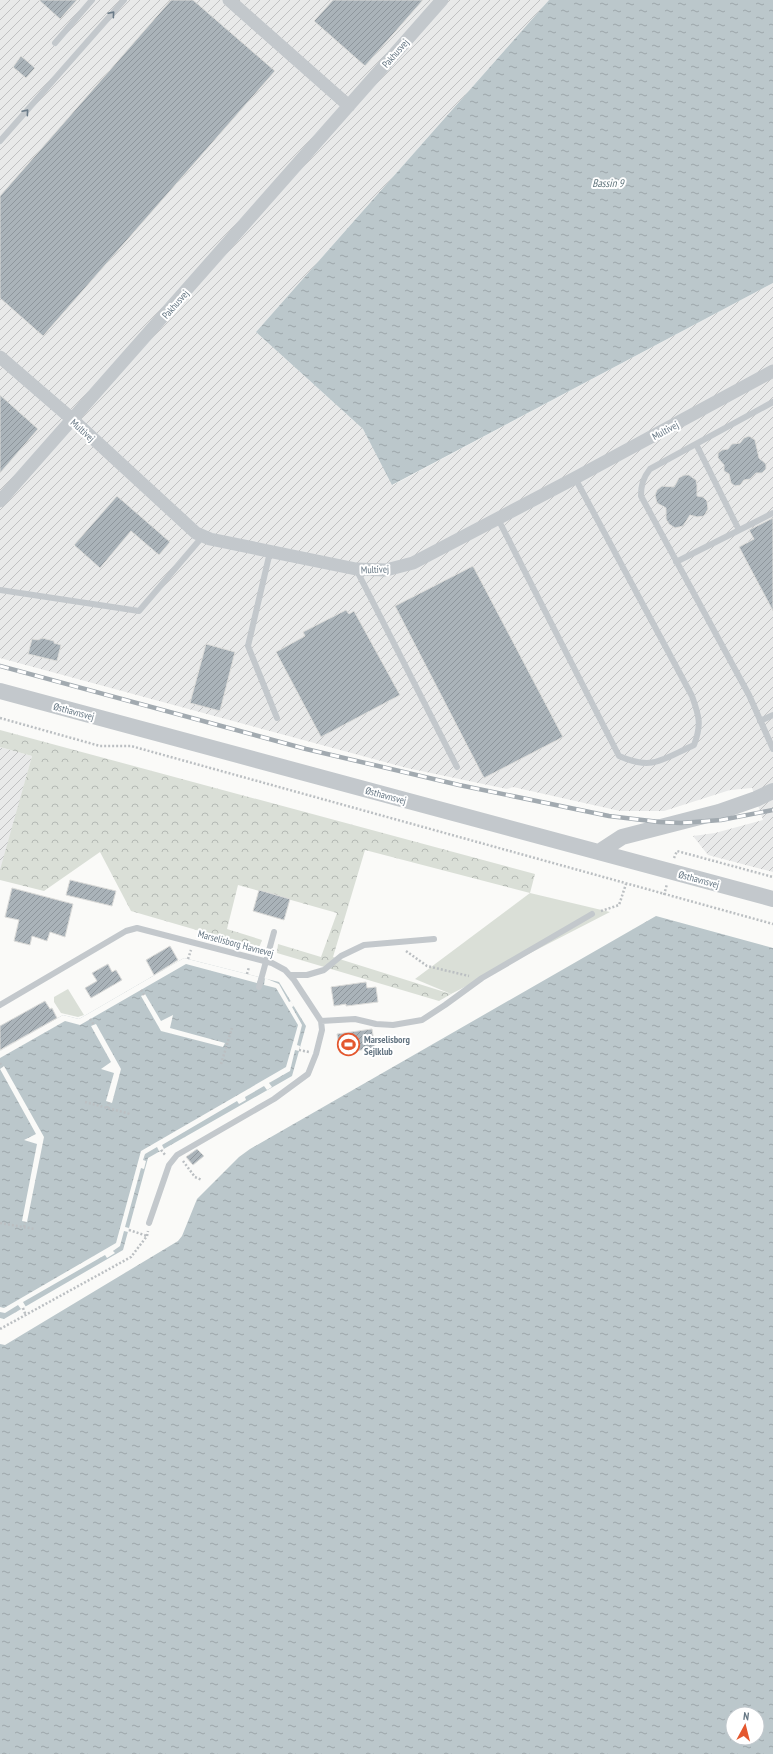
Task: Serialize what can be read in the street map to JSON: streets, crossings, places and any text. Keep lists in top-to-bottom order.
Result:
{
  "streets": {
    "street": ["Pakhusvej", "Multivej", "Østhavnsvej"],
    "lane": ["Marselisborg Havnevej"]
  },
  "crossings": [
    ["Pakhusvej", "Multivej"]
  ],
  "water": ["Bassin 9"],
  "places": {
    "sports": ["Marselisborg Sejlklub"]
  },
  "north": "top"
}
